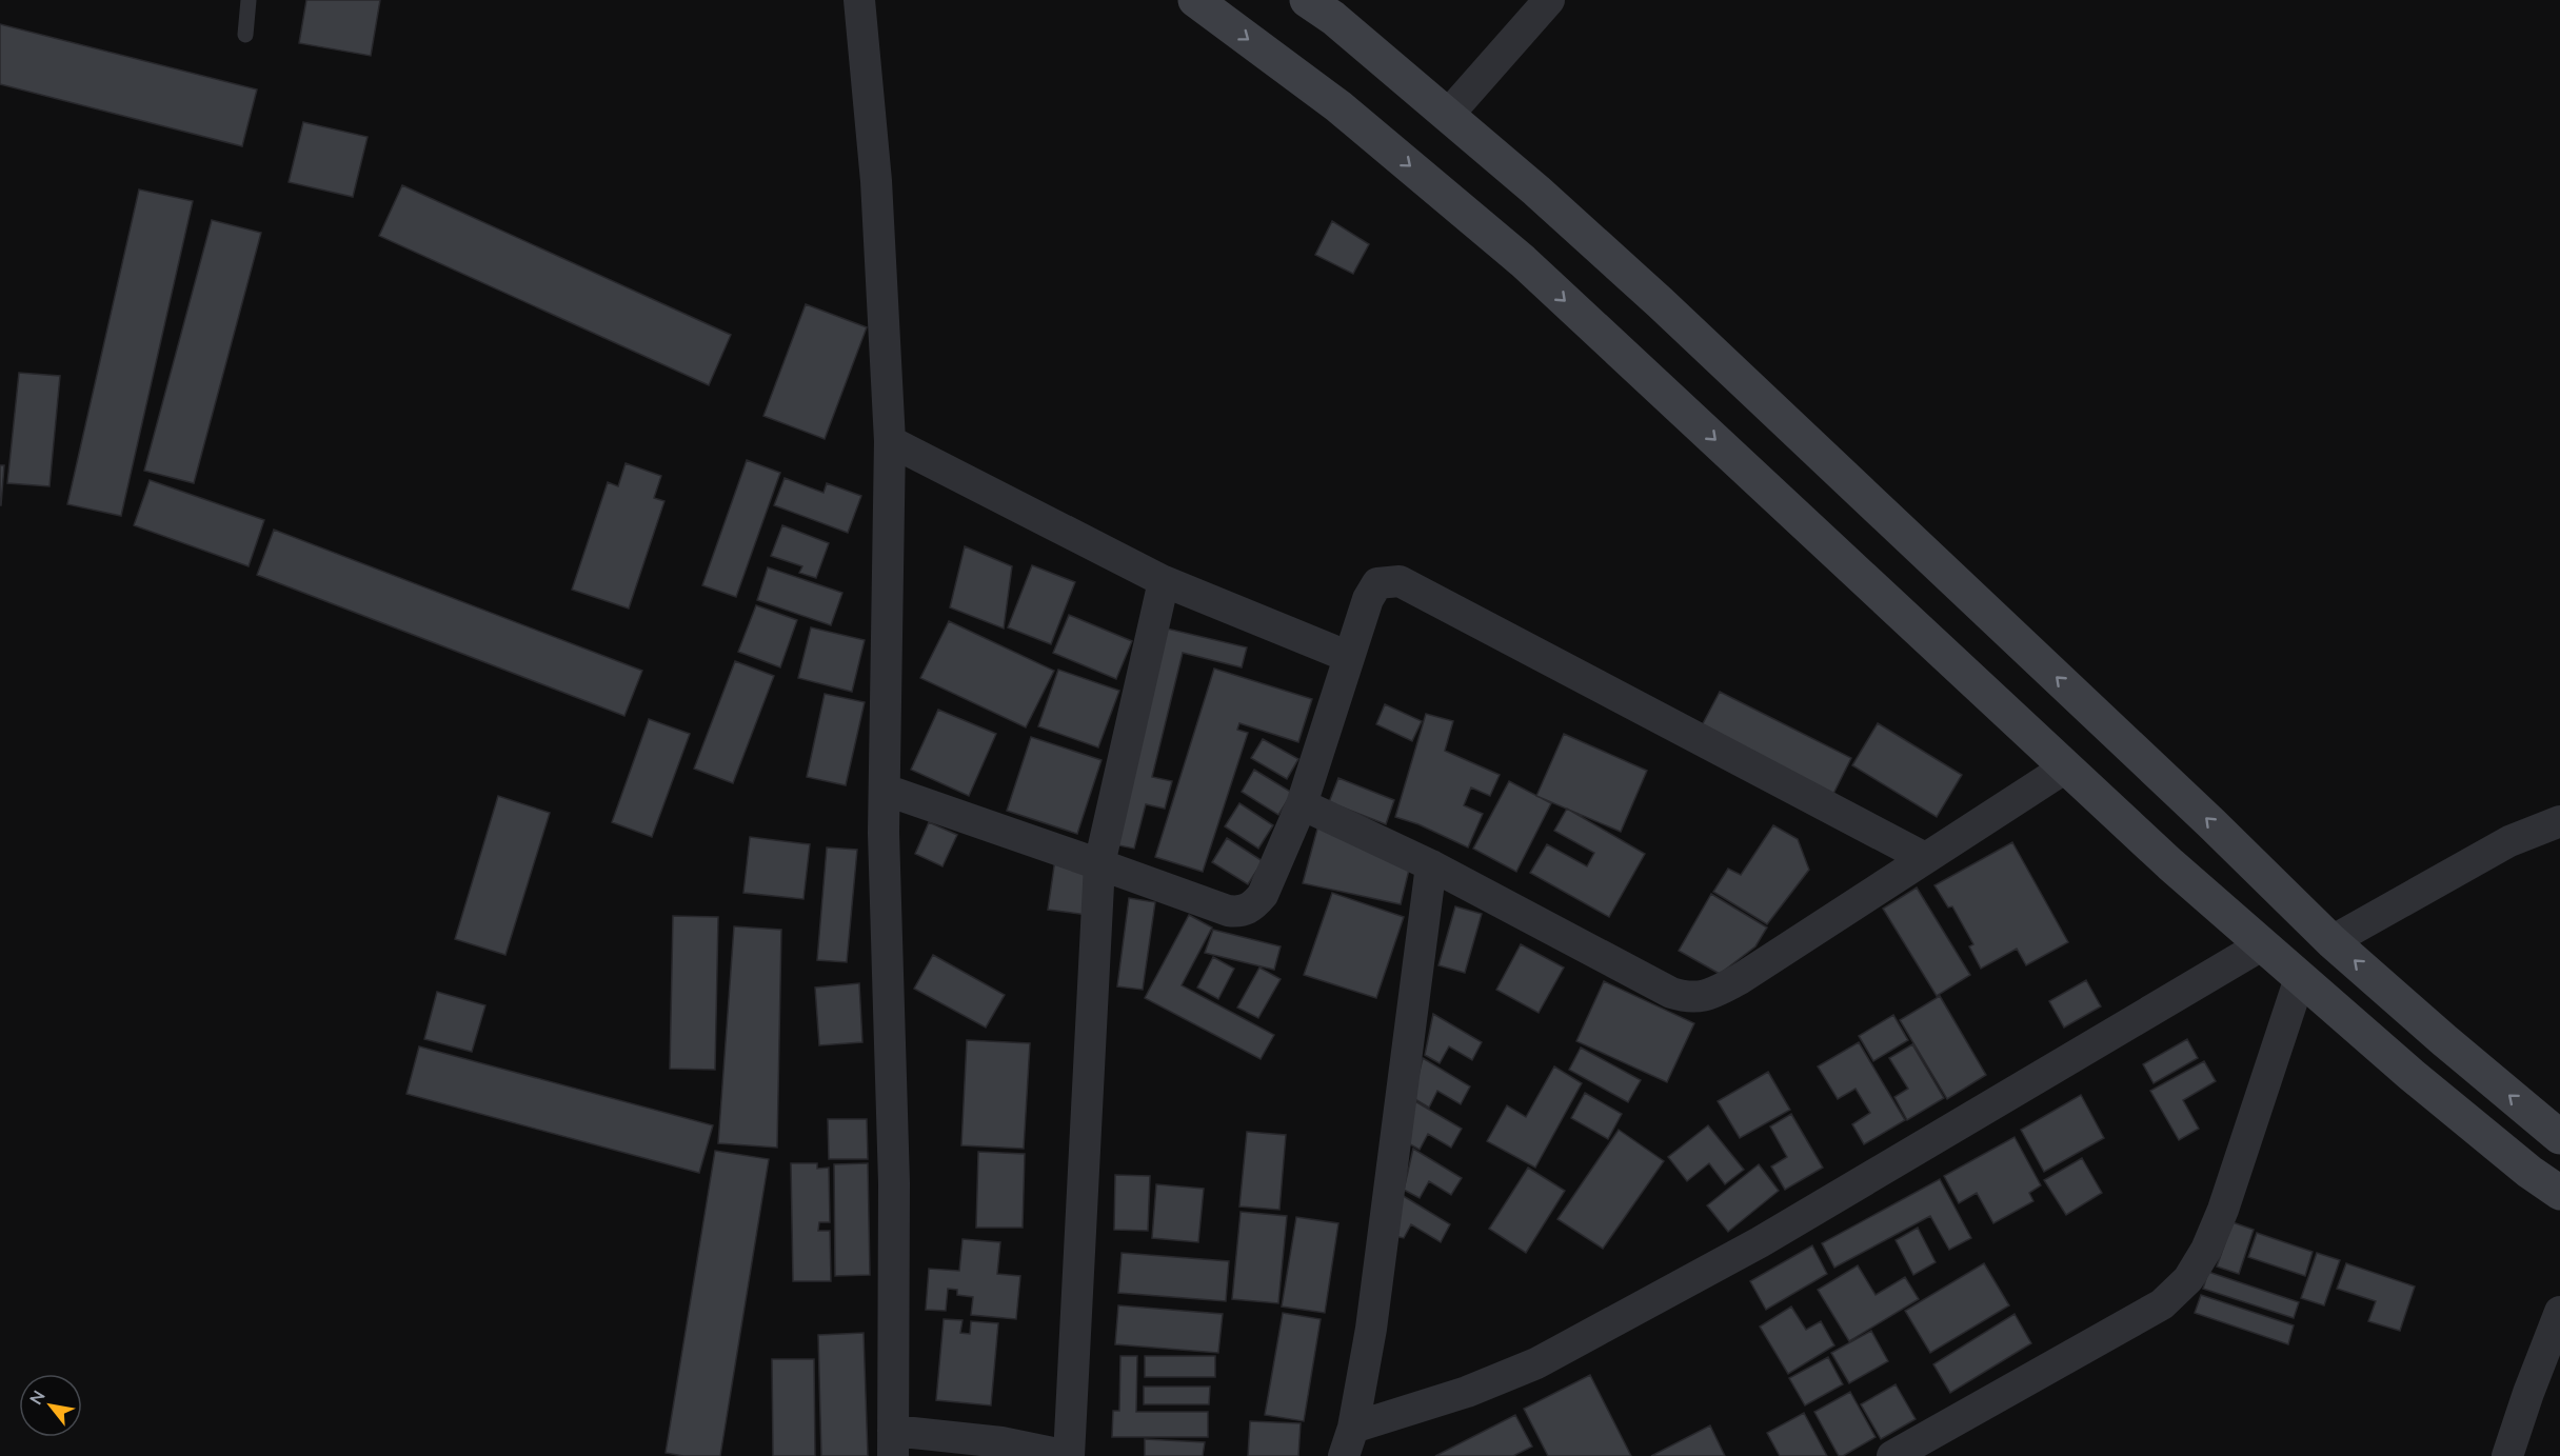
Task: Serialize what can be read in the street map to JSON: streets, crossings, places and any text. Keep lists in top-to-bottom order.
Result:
{
  "north": "top left"
}
